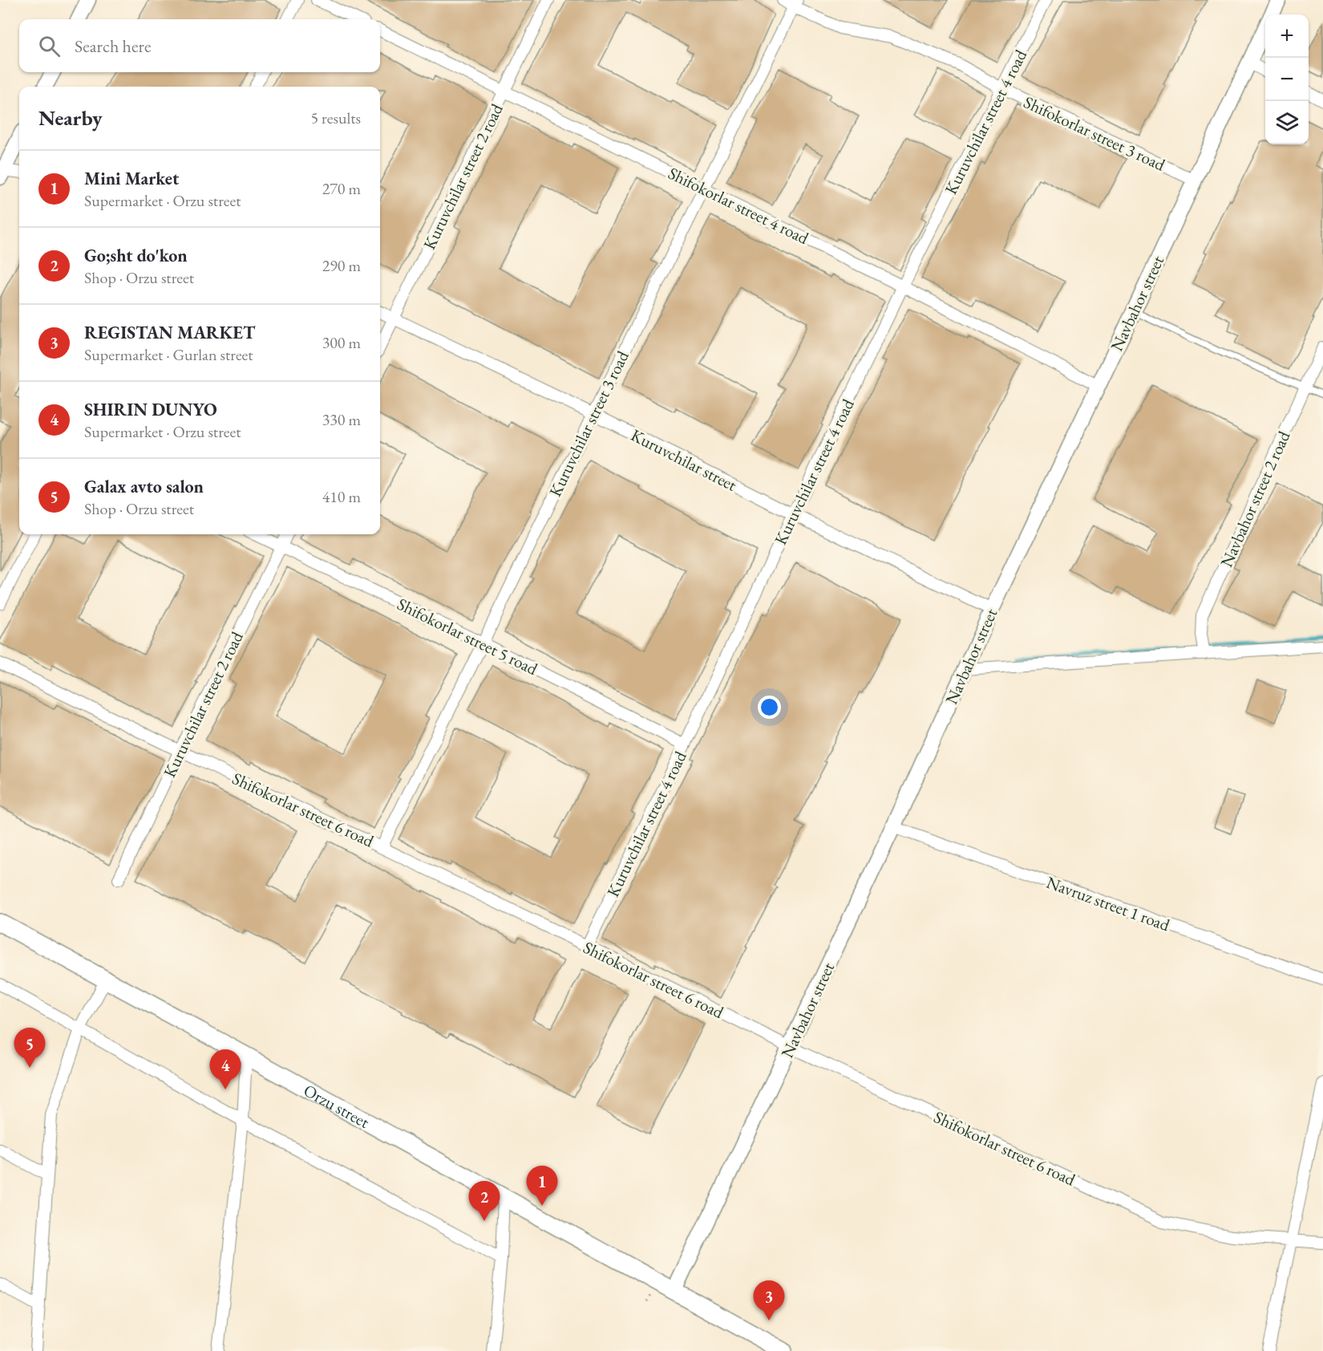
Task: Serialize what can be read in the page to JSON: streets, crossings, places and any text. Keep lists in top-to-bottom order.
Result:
{
  "streets": {
    "main road": ["Navbahor street", "Orzu street"],
    "street": [
      "Kuruvchilar street 4 road",
      "Shifokorlar street 3 road",
      "Kuruvchilar street 2 road",
      "Shifokorlar street 4 road",
      "Kuruvchilar street 3 road",
      "Kuruvchilar street",
      "Navbahor street 2 road",
      "Shifokorlar street 5 road",
      "Shifokorlar street 6 road",
      "Navruz street 1 road"
    ]
  },
  "crossings": [
    ["Kuruvchilar street 4 road", "Shifokorlar street 3 road"],
    ["Kuruvchilar street 4 road", "Shifokorlar street 4 road"],
    ["Kuruvchilar street 4 road", "Kuruvchilar street"],
    ["Kuruvchilar street 4 road", "Shifokorlar street 5 road"],
    ["Kuruvchilar street 4 road", "Shifokorlar street 6 road"],
    ["Shifokorlar street 3 road", "Navbahor street"],
    ["Shifokorlar street 3 road", "Kuruvchilar street 3 road"],
    ["Kuruvchilar street 2 road", "Shifokorlar street 4 road"],
    ["Kuruvchilar street 2 road", "Kuruvchilar street"],
    ["Kuruvchilar street 2 road", "Shifokorlar street 5 road"],
    ["Kuruvchilar street 2 road", "Shifokorlar street 6 road"],
    ["Shifokorlar street 4 road", "Navbahor street"],
    ["Shifokorlar street 4 road", "Kuruvchilar street 3 road"],
    ["Navbahor street", "Kuruvchilar street"],
    ["Navbahor street", "Shifokorlar street 6 road"],
    ["Navbahor street", "Navruz street 1 road"],
    ["Navbahor street", "Orzu street"],
    ["Kuruvchilar street 3 road", "Kuruvchilar street"],
    ["Kuruvchilar street 3 road", "Shifokorlar street 5 road"],
    ["Kuruvchilar street 3 road", "Shifokorlar street 6 road"]
  ],
  "page": {
    "map_buttons": ["+", "−"],
    "search": "Search here",
    "heading": ["Nearby", "5 results"],
    "list": [
      {
        "mark": "1",
        "name": "Mini Market",
        "note": "Supermarket · Orzu street",
        "value": "270 m"
      },
      {
        "mark": "2",
        "name": "Go;sht do'kon",
        "note": "Shop · Orzu street",
        "value": "290 m"
      },
      {
        "mark": "3",
        "name": "REGISTAN MARKET",
        "note": "Supermarket · Gurlan street",
        "value": "300 m"
      },
      {
        "mark": "4",
        "name": "SHIRIN DUNYO",
        "note": "Supermarket · Orzu street",
        "value": "330 m"
      },
      {
        "mark": "5",
        "name": "Galax avto salon",
        "note": "Shop · Orzu street",
        "value": "410 m"
      }
    ],
    "pins": [
      "5",
      "4",
      "1",
      "2",
      "3"
    ]
  }
}
